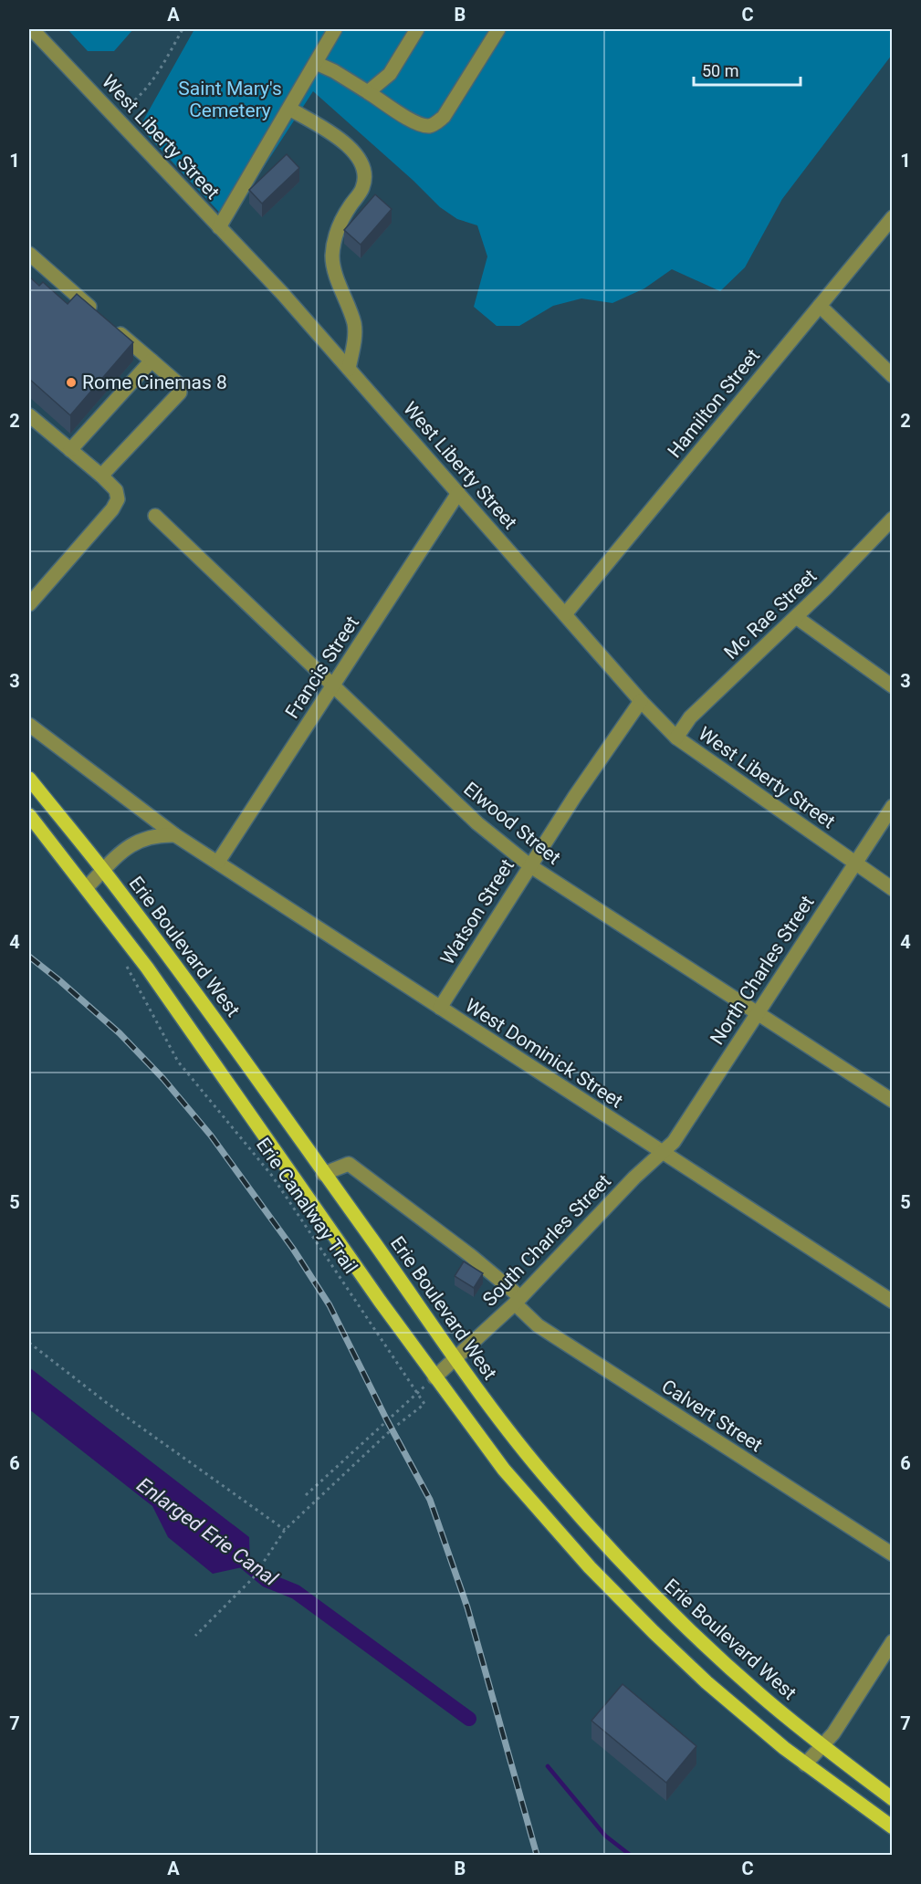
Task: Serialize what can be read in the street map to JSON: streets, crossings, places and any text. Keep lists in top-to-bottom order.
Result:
{
  "streets": {
    "main road": ["Erie Boulevard West"],
    "street": [
      "West Liberty Street",
      "Hamilton Street",
      "Mc Rae Street",
      "Francis Street",
      "Elwood Street",
      "Watson Street",
      "North Charles Street",
      "West Dominick Street",
      "South Charles Street",
      "Calvert Street"
    ],
    "path": ["Erie Canalway Trail"]
  },
  "crossings": [
    ["West Liberty Street", "Hamilton Street"],
    ["West Liberty Street", "Mc Rae Street"],
    ["West Liberty Street", "Francis Street"],
    ["West Liberty Street", "Watson Street"],
    ["West Liberty Street", "North Charles Street"],
    ["Francis Street", "Elwood Street"],
    ["Francis Street", "West Dominick Street"],
    ["Elwood Street", "Watson Street"],
    ["Elwood Street", "North Charles Street"],
    ["Watson Street", "West Dominick Street"],
    ["Erie Boulevard West", "South Charles Street"],
    ["Erie Boulevard West", "Calvert Street"],
    ["North Charles Street", "West Dominick Street"],
    ["North Charles Street", "South Charles Street"],
    ["West Dominick Street", "South Charles Street"],
    ["South Charles Street", "Calvert Street"]
  ],
  "water": ["Enlarged Erie Canal"],
  "parks": ["Saint Mary's Cemetery"],
  "places": ["Rome Cinemas 8"],
  "scale_bar": "50 m",
  "grid": {
    "columns": ["A", "B", "C"],
    "rows": [
      "1",
      "2",
      "3",
      "4",
      "5",
      "6",
      "7"
    ]
  }
}
